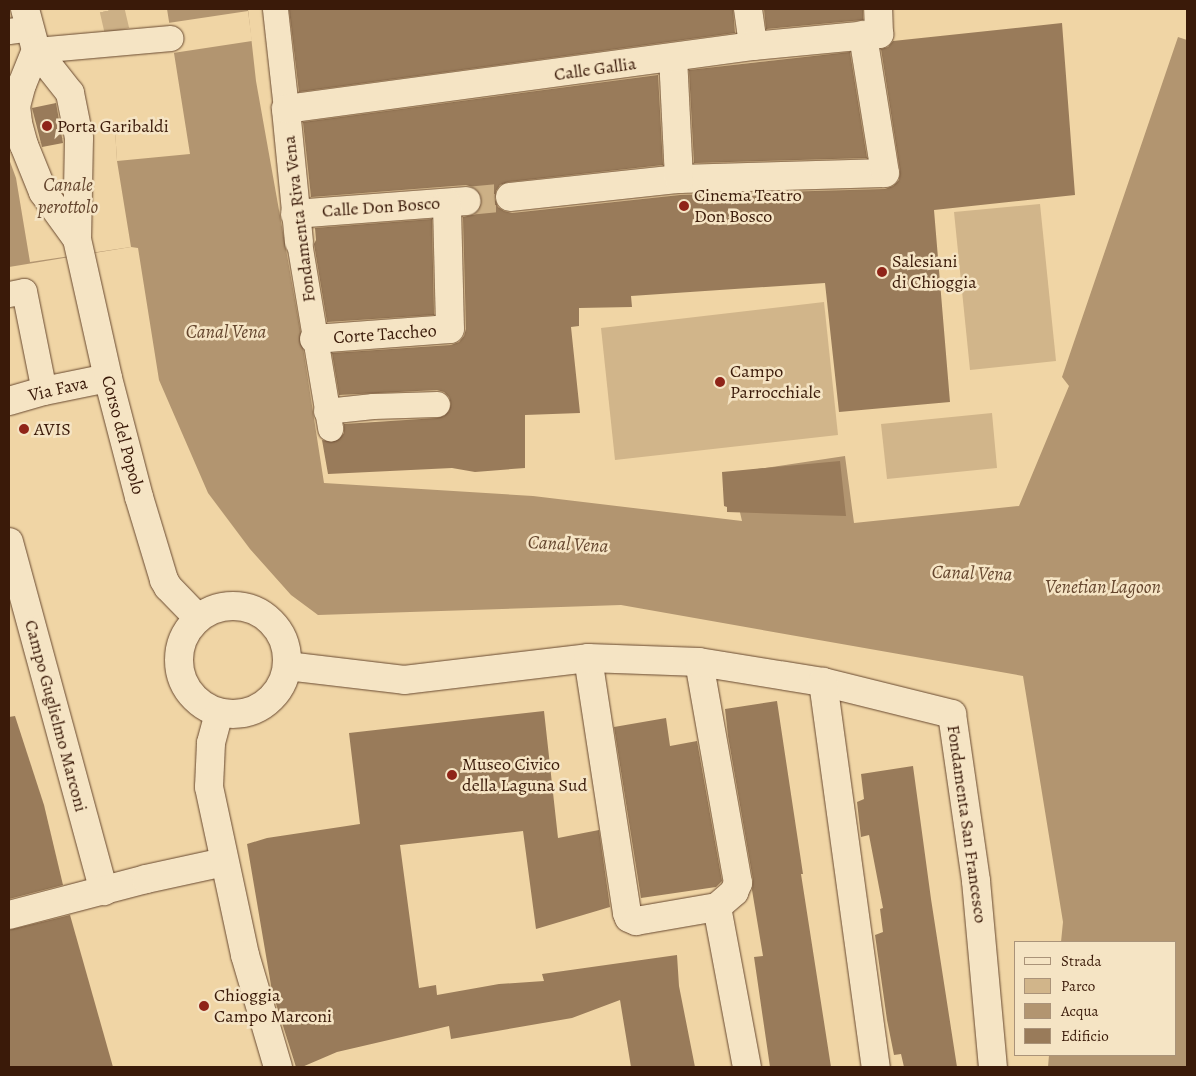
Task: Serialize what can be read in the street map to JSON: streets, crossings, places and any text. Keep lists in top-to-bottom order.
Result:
{
  "streets": {
    "street": [
      "Calle Gallia",
      "Calle Don Bosco",
      "Fondamenta Riva Vena",
      "Corte Taccheo",
      "Via Fava",
      "Corso del Popolo",
      "Campo Guglielmo Marconi",
      "Fondamenta San Francesco"
    ]
  },
  "crossings": [
    ["Calle Gallia", "Fondamenta Riva Vena"],
    ["Calle Don Bosco", "Fondamenta Riva Vena"],
    ["Calle Don Bosco", "Corte Taccheo"],
    ["Fondamenta Riva Vena", "Corte Taccheo"],
    ["Via Fava", "Corso del Popolo"],
    ["Corso del Popolo", "Fondamenta San Francesco"]
  ],
  "water": ["Canale perottolo", "Canal Vena", "Venetian Lagoon"],
  "places": [
    "Porta Garibaldi",
    "Cinema Teatro Don Bosco",
    "Salesiani di Chioggia",
    "Campo Parrocchiale",
    "AVIS",
    "Museo Civico della Laguna Sud",
    "Chioggia Campo Marconi"
  ],
  "legend": [
    "Strada",
    "Parco",
    "Acqua",
    "Edificio"
  ]
}
